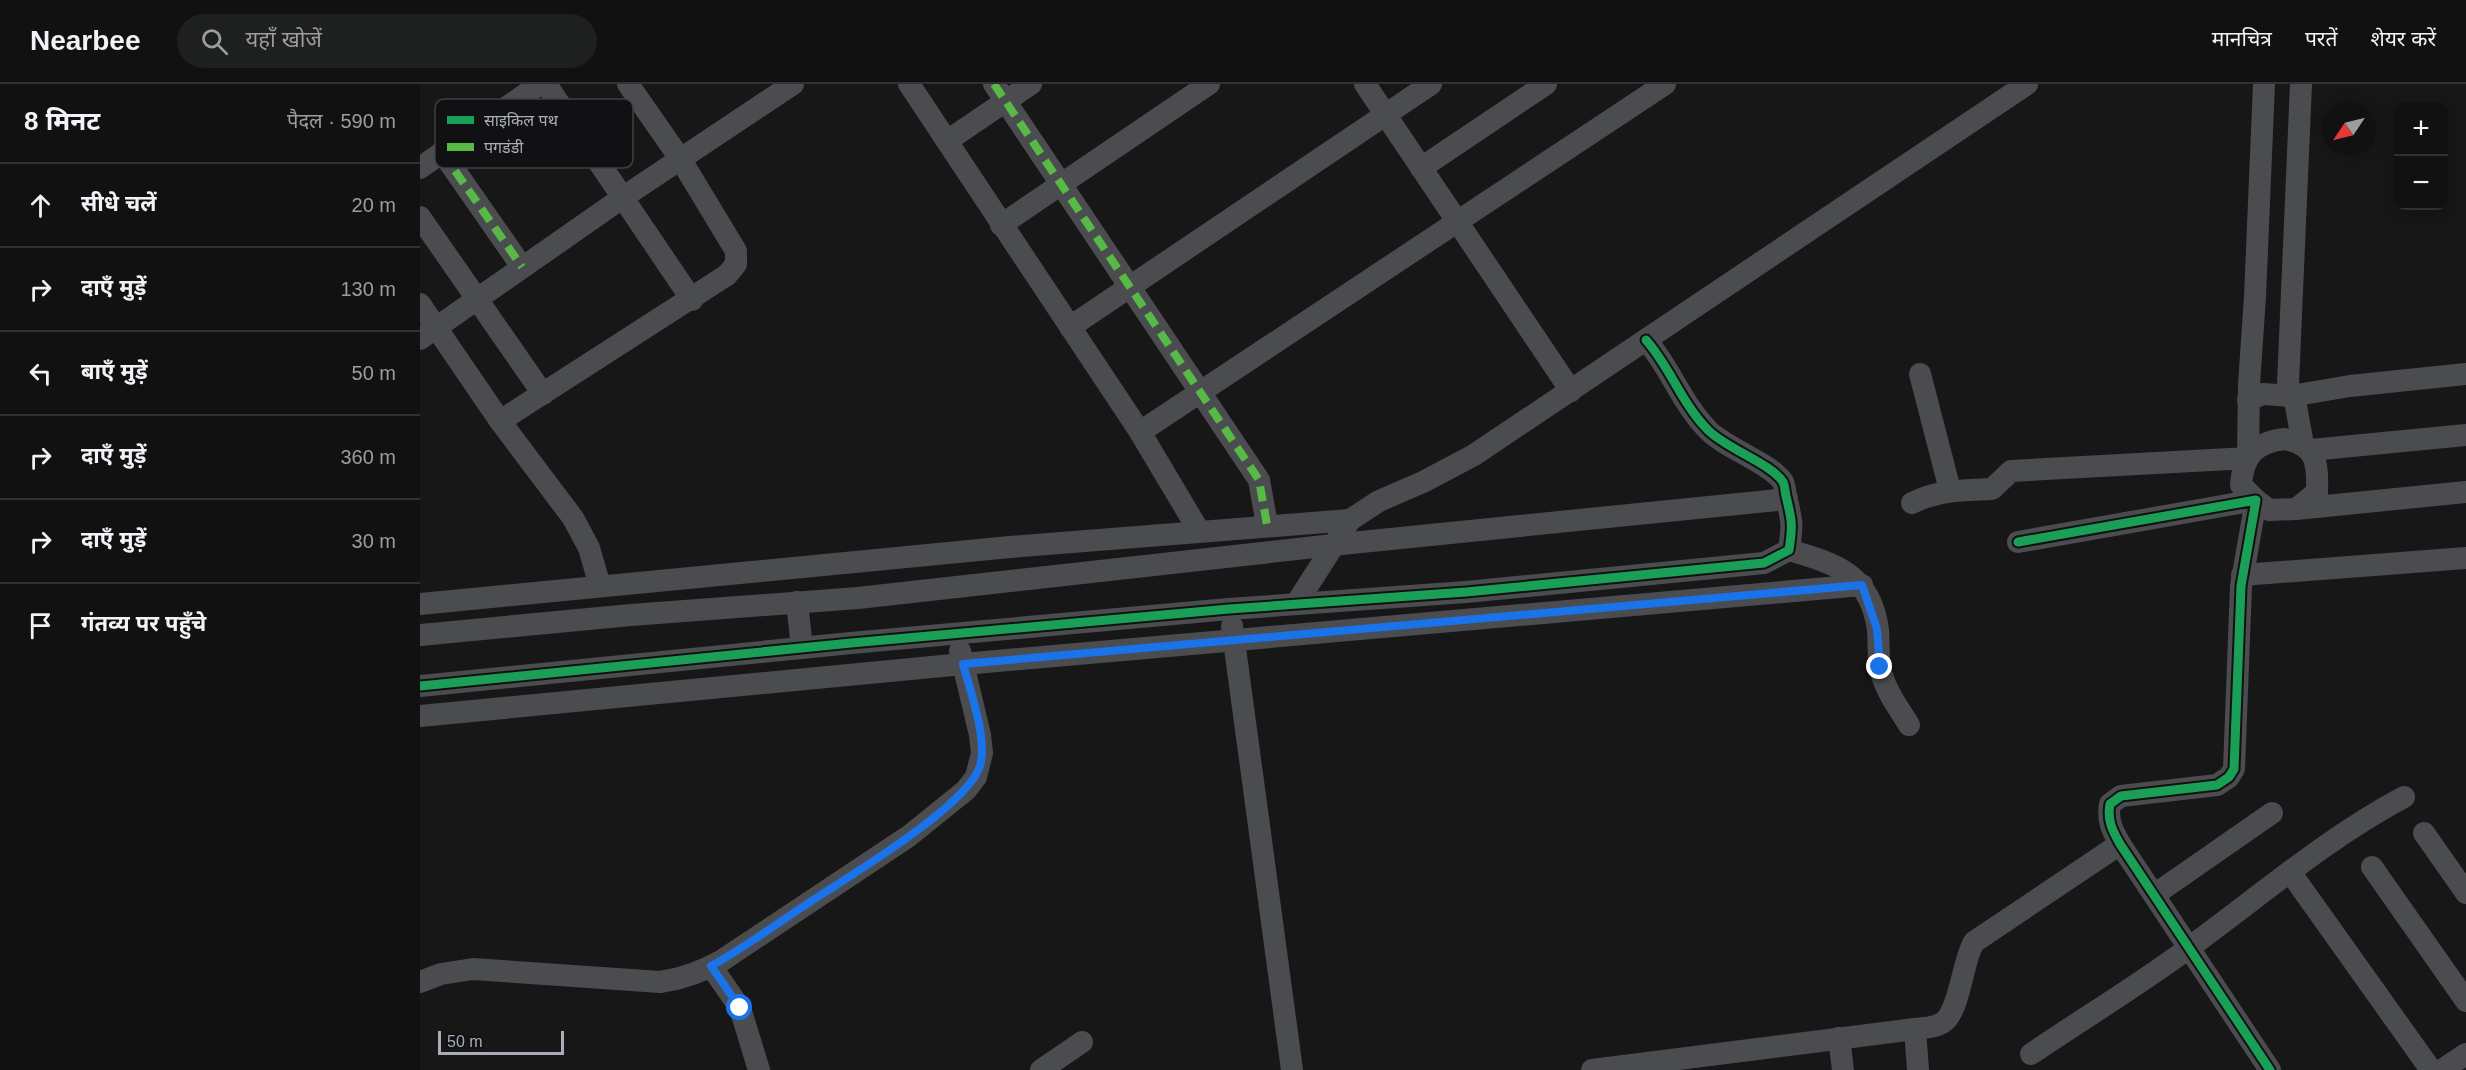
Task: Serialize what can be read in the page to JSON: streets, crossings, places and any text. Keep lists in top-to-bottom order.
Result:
{
  "legend": ["साइकिल पथ", "पगडंडी"],
  "scale_bar": "50 m",
  "north": "bottom left",
  "page": {
    "header": "Nearbee",
    "search": "यहाँ खोजें",
    "nav": ["मानचित्र", "परतें", "शेयर करें"],
    "heading": ["8 मिनट", "पैदल · 590 m"],
    "map_buttons": ["+", "−"],
    "list": [
      ["सीधे चलें", "20 m"],
      ["दाएँ मुड़ें", "130 m"],
      ["बाएँ मुड़ें", "50 m"],
      ["दाएँ मुड़ें", "360 m"],
      ["दाएँ मुड़ें", "30 m"],
      "गंतव्य पर पहुँचे"
    ],
    "scale": "50 m"
  }
}
